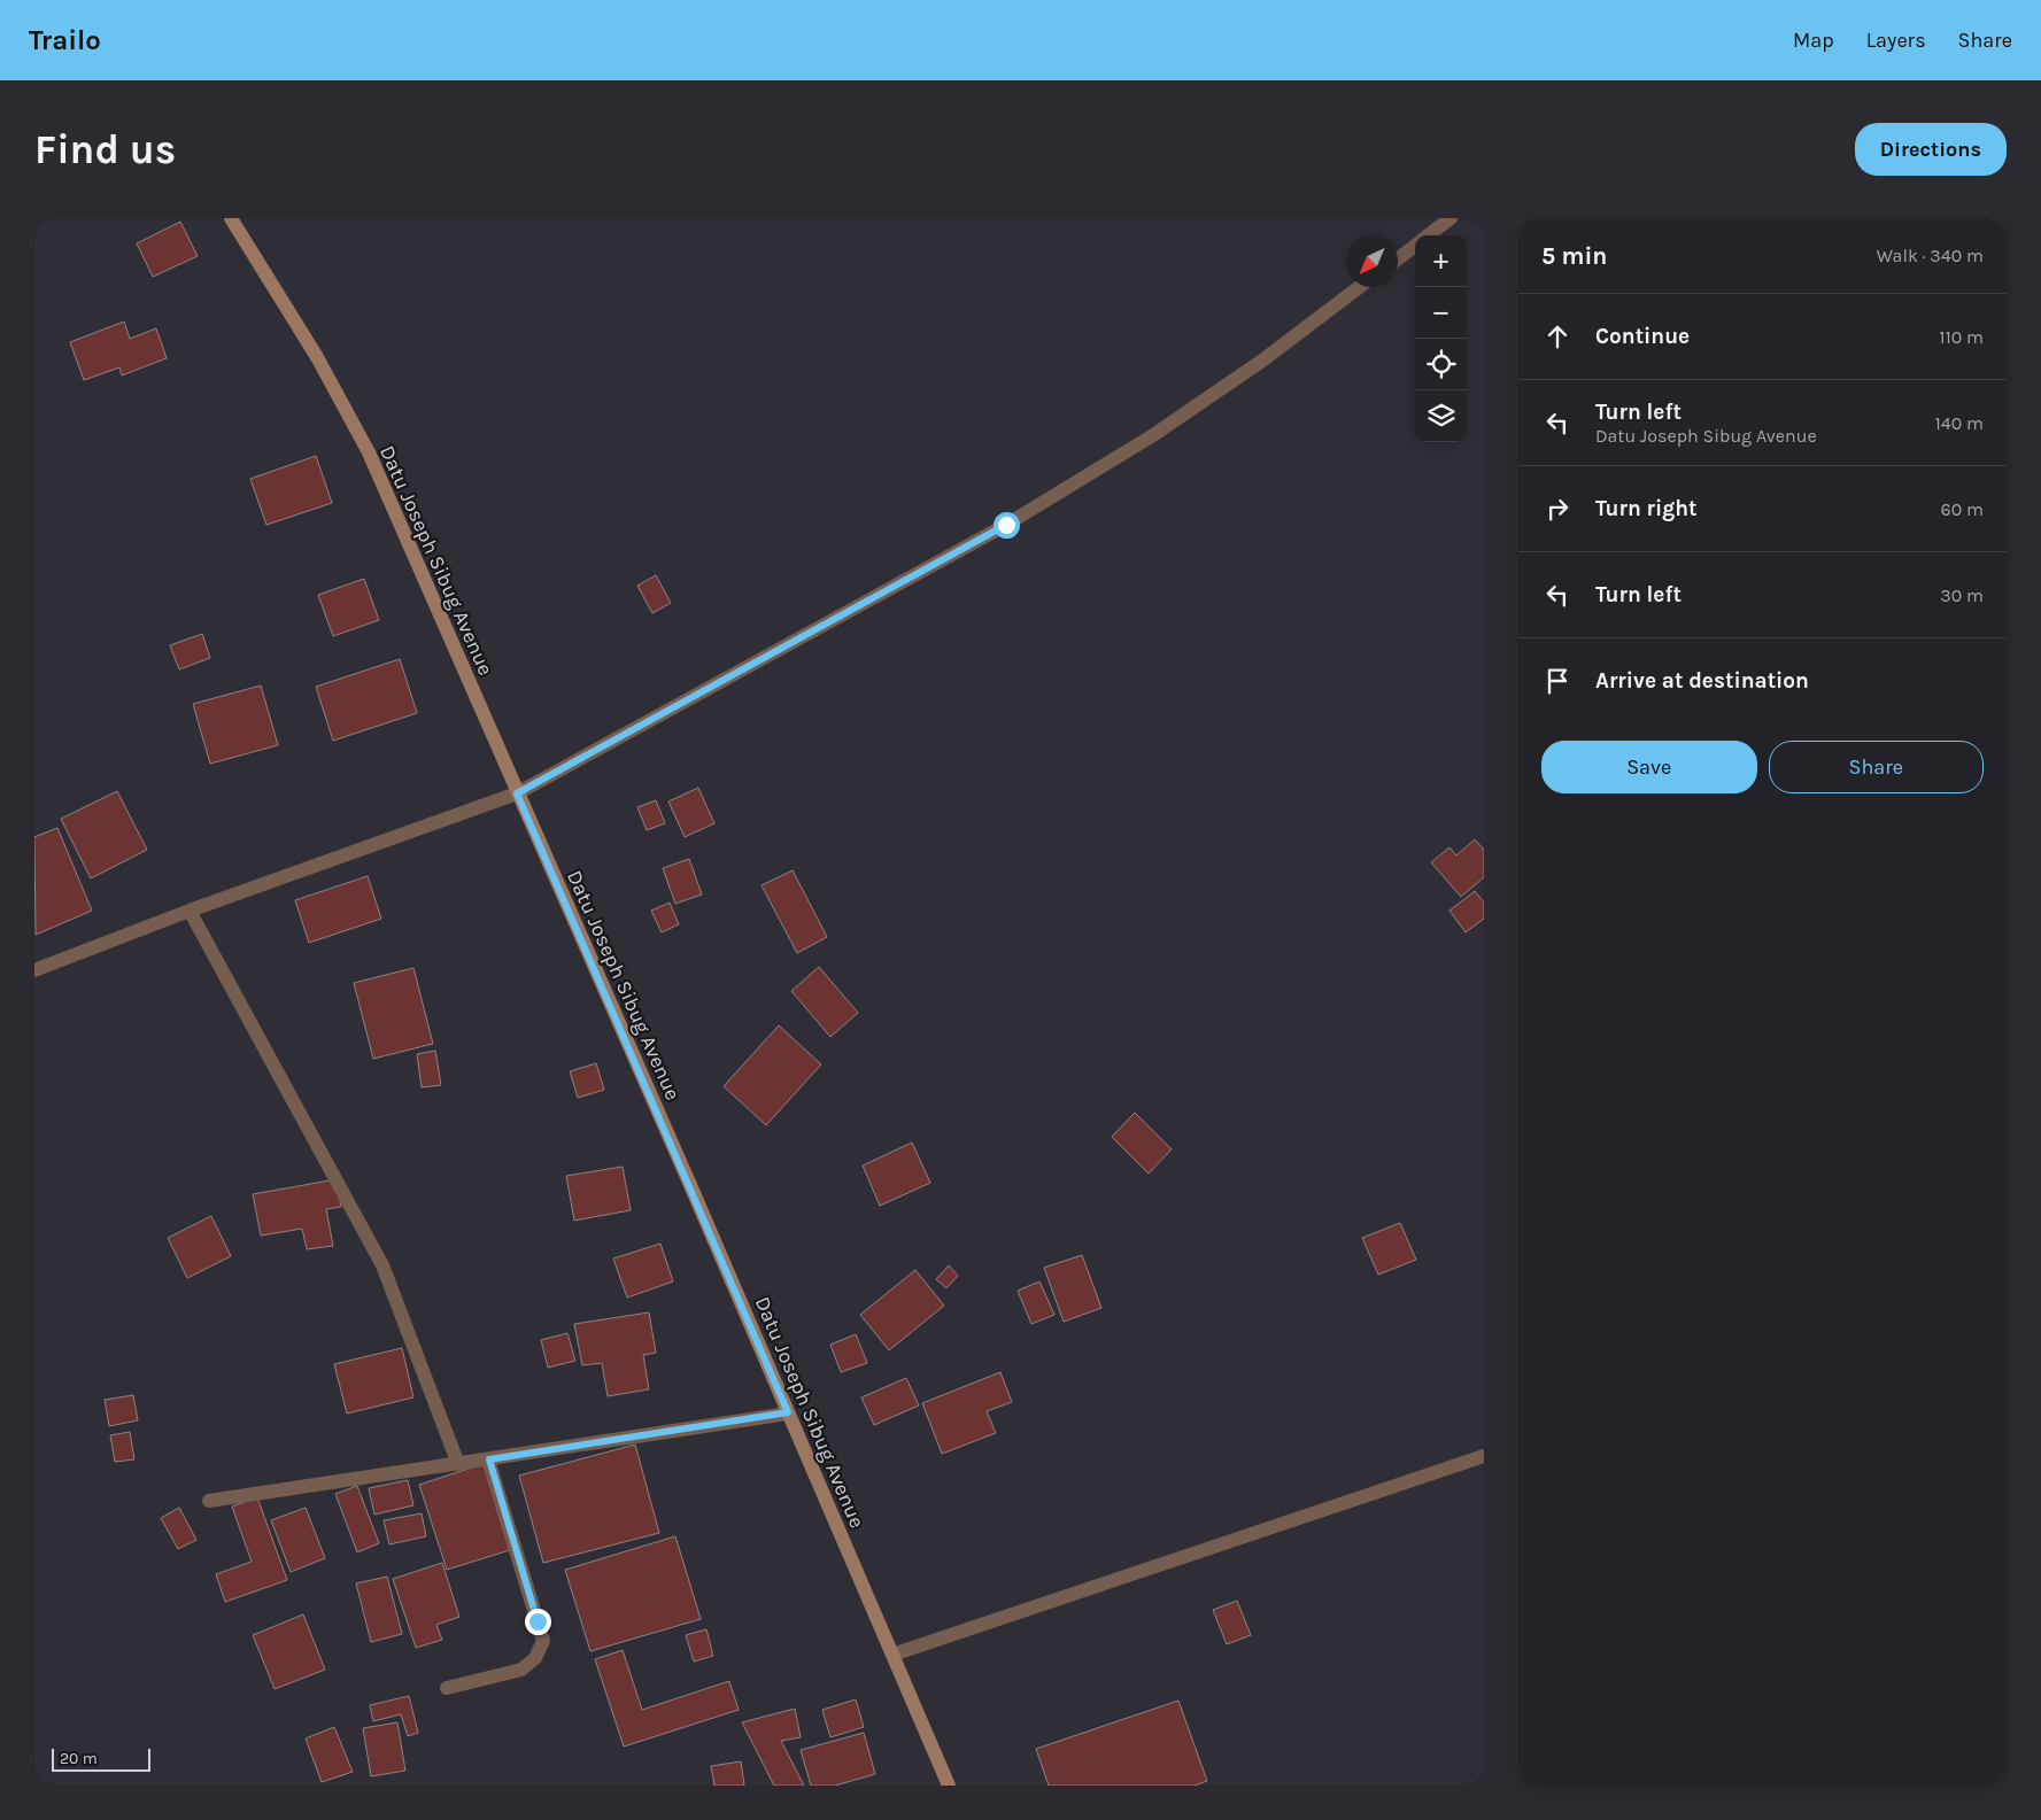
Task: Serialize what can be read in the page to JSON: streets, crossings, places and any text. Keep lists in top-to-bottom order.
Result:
{
  "streets": {
    "main road": ["Datu Joseph Sibug Avenue"]
  },
  "scale_bar": "20 m",
  "north": "bottom left",
  "page": {
    "header": "Trailo",
    "nav": ["Map", "Layers", "Share"],
    "buttons": [
      "Directions",
      ["Save", "Share"]
    ],
    "title": "Find us",
    "heading": ["5 min", "Walk · 340 m"],
    "map_buttons": ["+", "−"],
    "list": [
      ["Continue", "110 m"],
      ["Turn left", "Datu Joseph Sibug Avenue", "140 m"],
      ["Turn right", "60 m"],
      ["Turn left", "30 m"],
      "Arrive at destination"
    ],
    "scale": "20 m"
  }
}
